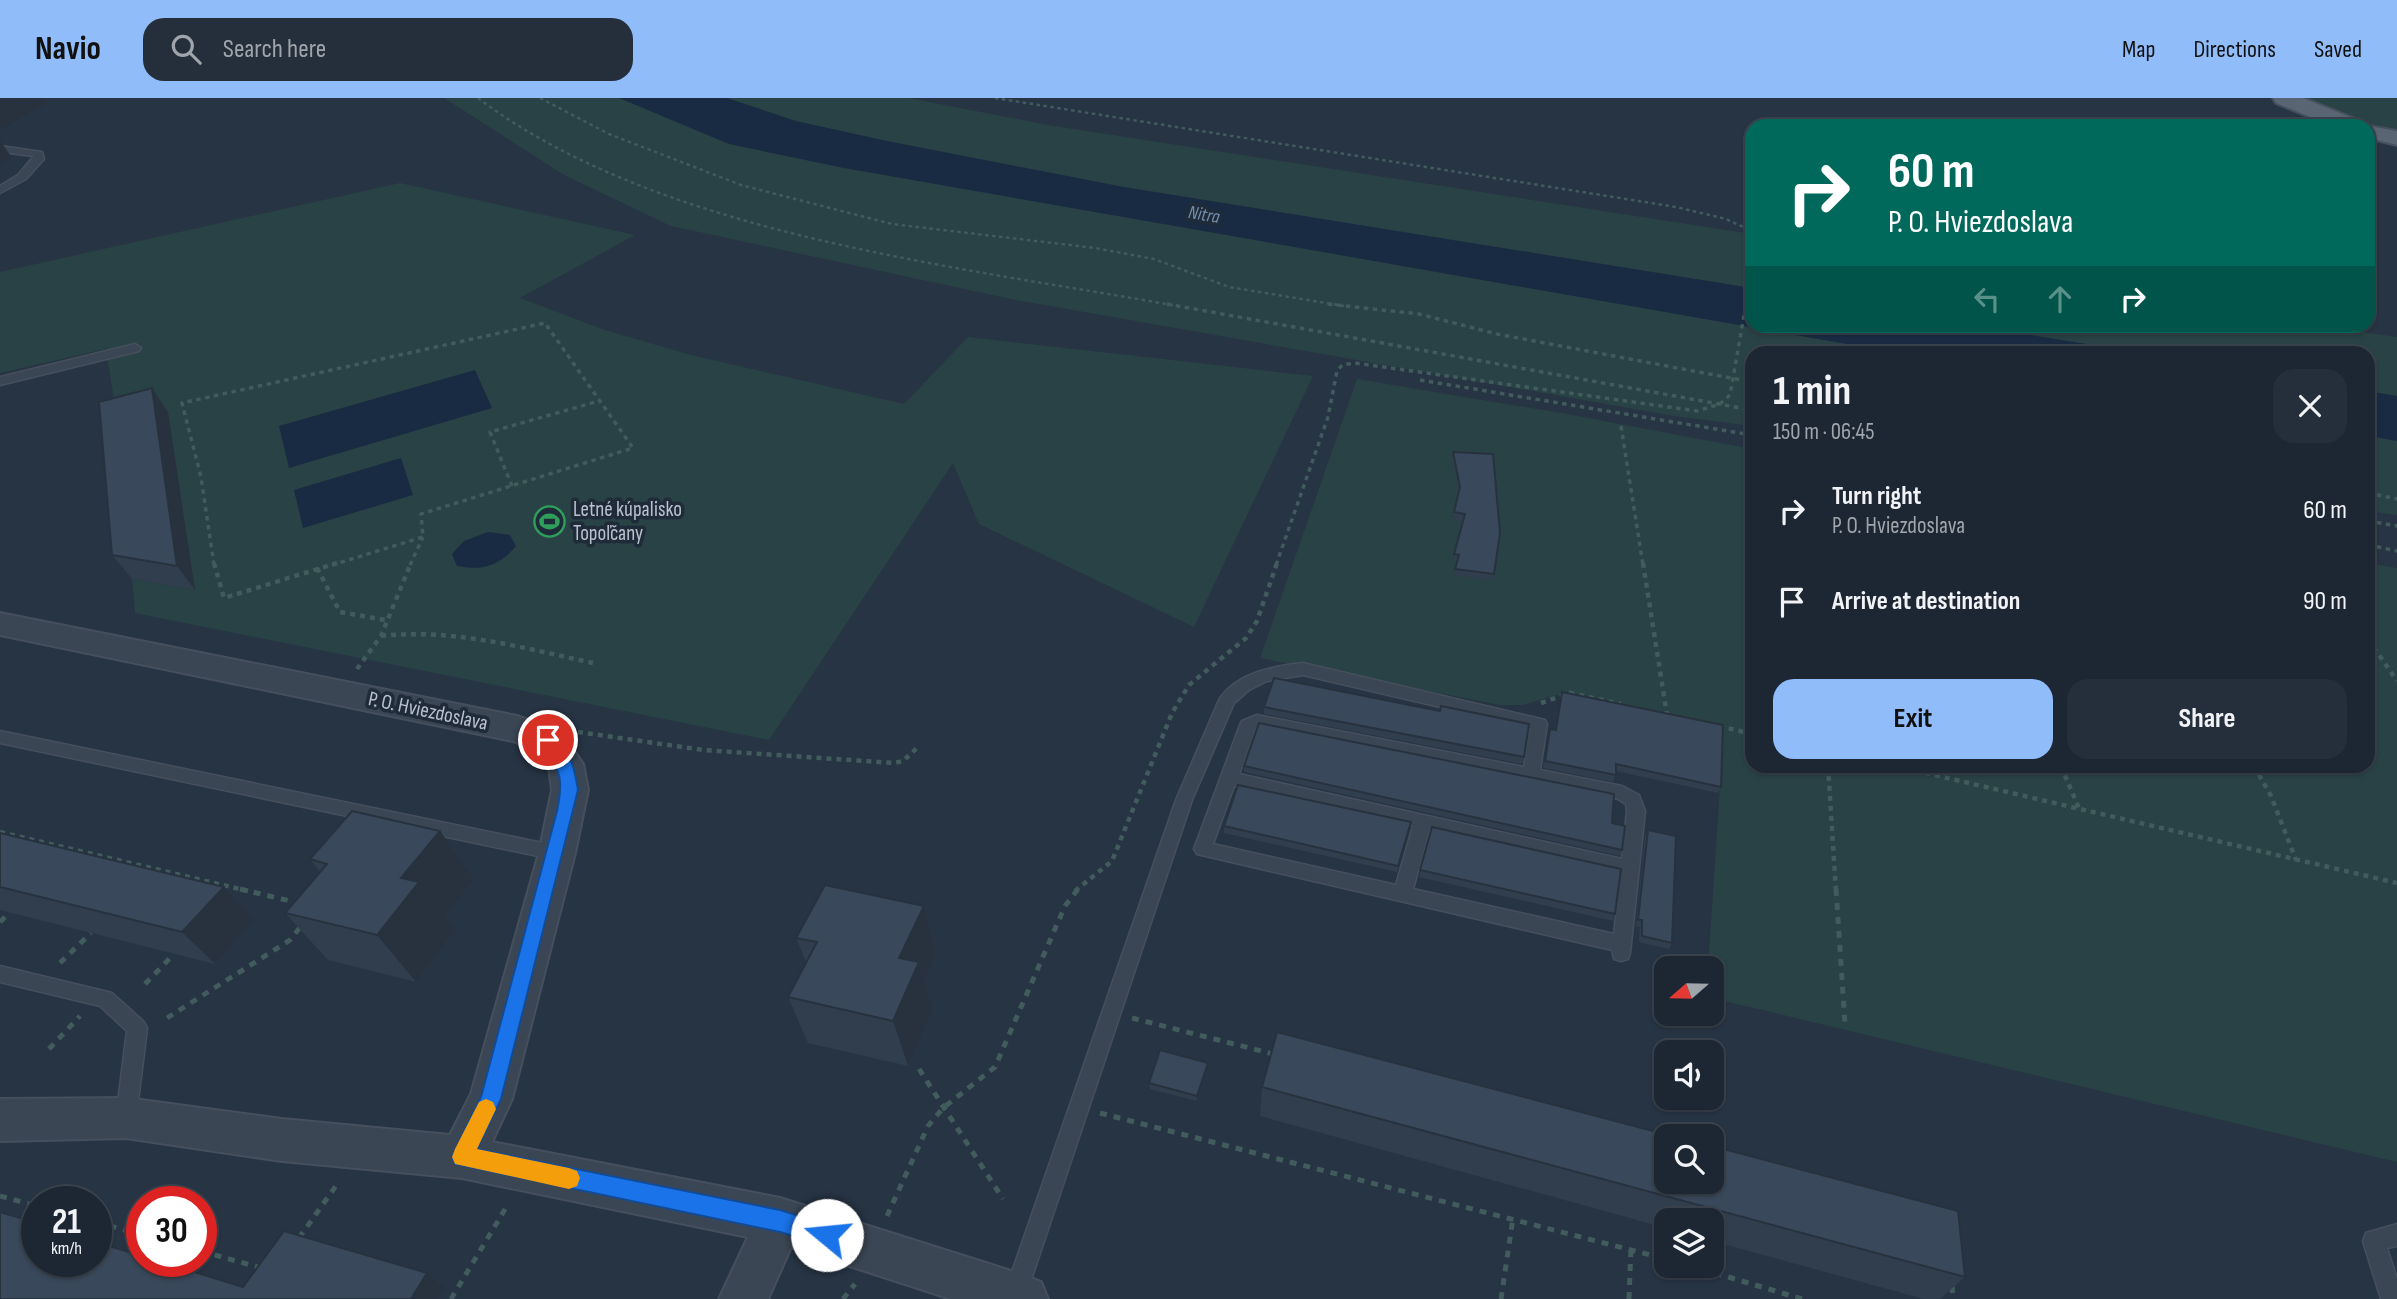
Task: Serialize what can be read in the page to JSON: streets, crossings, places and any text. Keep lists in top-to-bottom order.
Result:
{
  "streets": {
    "street": ["P. O. Hviezdoslava"]
  },
  "water": ["Nitra"],
  "places": {
    "sports": ["Letné kúpalisko Topoľčany"]
  },
  "north": "left",
  "page": {
    "header": "Navio",
    "search": "Search here",
    "nav": ["Map", "Directions", "Saved"],
    "turn": ["60 m", "P. O. Hviezdoslava"],
    "heading": ["1 min", "150 m · 06:45"],
    "list": [
      {
        "name": "Turn right",
        "note": "P. O. Hviezdoslava",
        "value": "60 m"
      },
      {
        "name": "Arrive at destination",
        "value": "90 m"
      }
    ],
    "buttons": ["Exit", "Share"],
    "speed": "21 km/h",
    "limit": "30"
  }
}
